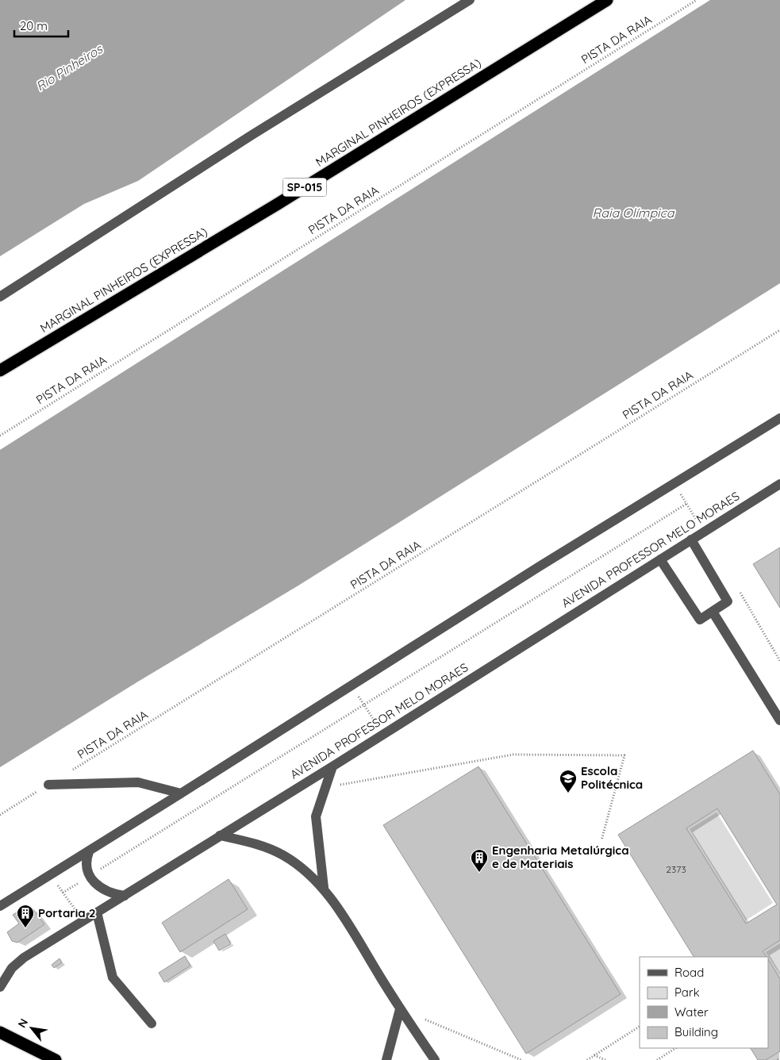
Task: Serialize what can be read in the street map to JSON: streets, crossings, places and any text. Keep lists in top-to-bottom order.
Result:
{
  "streets": {
    "highway": ["MARGINAL PINHEIROS (EXPRESSA)", "SP-015"],
    "street": ["AVENIDA PROFESSOR MELO MORAES"],
    "path": ["PISTA DA RAIA"]
  },
  "water": ["Rio Pinheiros", "Raia Olímpica"],
  "places": {
    "school or university": ["Escola Politécnica"],
    "building": ["Engenharia Metalúrgica e de Materiais", "Portaria 2"]
  },
  "house_numbers": ["2373"],
  "legend": [
    "Road",
    "Park",
    "Water",
    "Building"
  ],
  "scale_bar": "20 m",
  "north": "top left"
}
